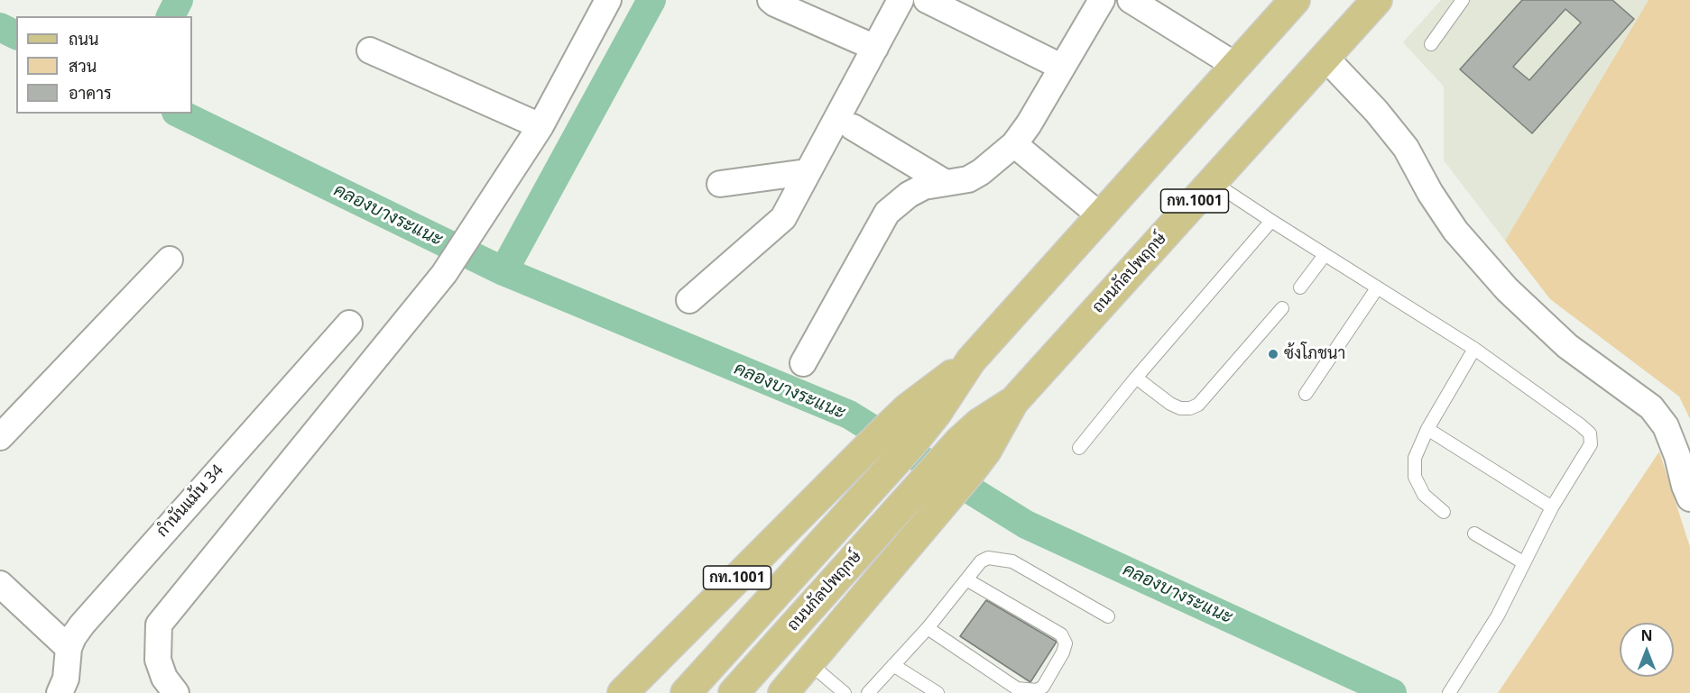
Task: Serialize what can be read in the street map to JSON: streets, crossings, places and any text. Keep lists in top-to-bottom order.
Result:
{
  "streets": {
    "main road": ["กท.1001", "ถนนกัลปพฤกษ์"],
    "street": ["กำนันแม้น 34"]
  },
  "water": ["คลองบางระแนะ"],
  "places": ["ซ้งโภชนา"],
  "legend": ["ถนน", "สวน", "อาคาร"],
  "north": "top"
}
